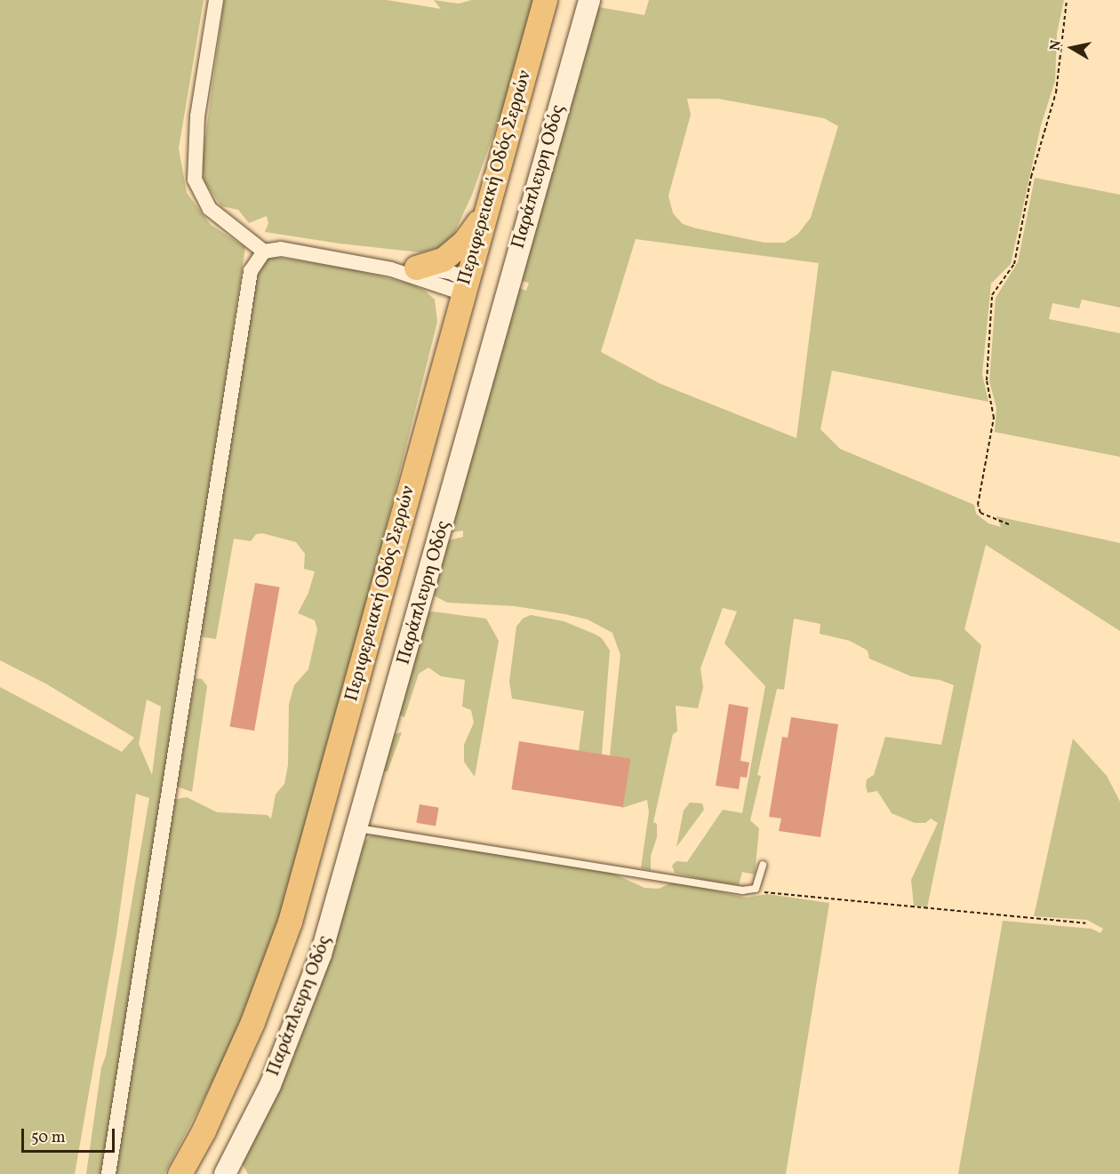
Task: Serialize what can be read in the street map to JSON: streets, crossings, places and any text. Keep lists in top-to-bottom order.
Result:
{
  "streets": {
    "main road": ["Περιφερειακή Οδός Σερρών"],
    "street": ["Παράπλευρη Οδός"]
  },
  "scale_bar": "50 m",
  "north": "left"
}
